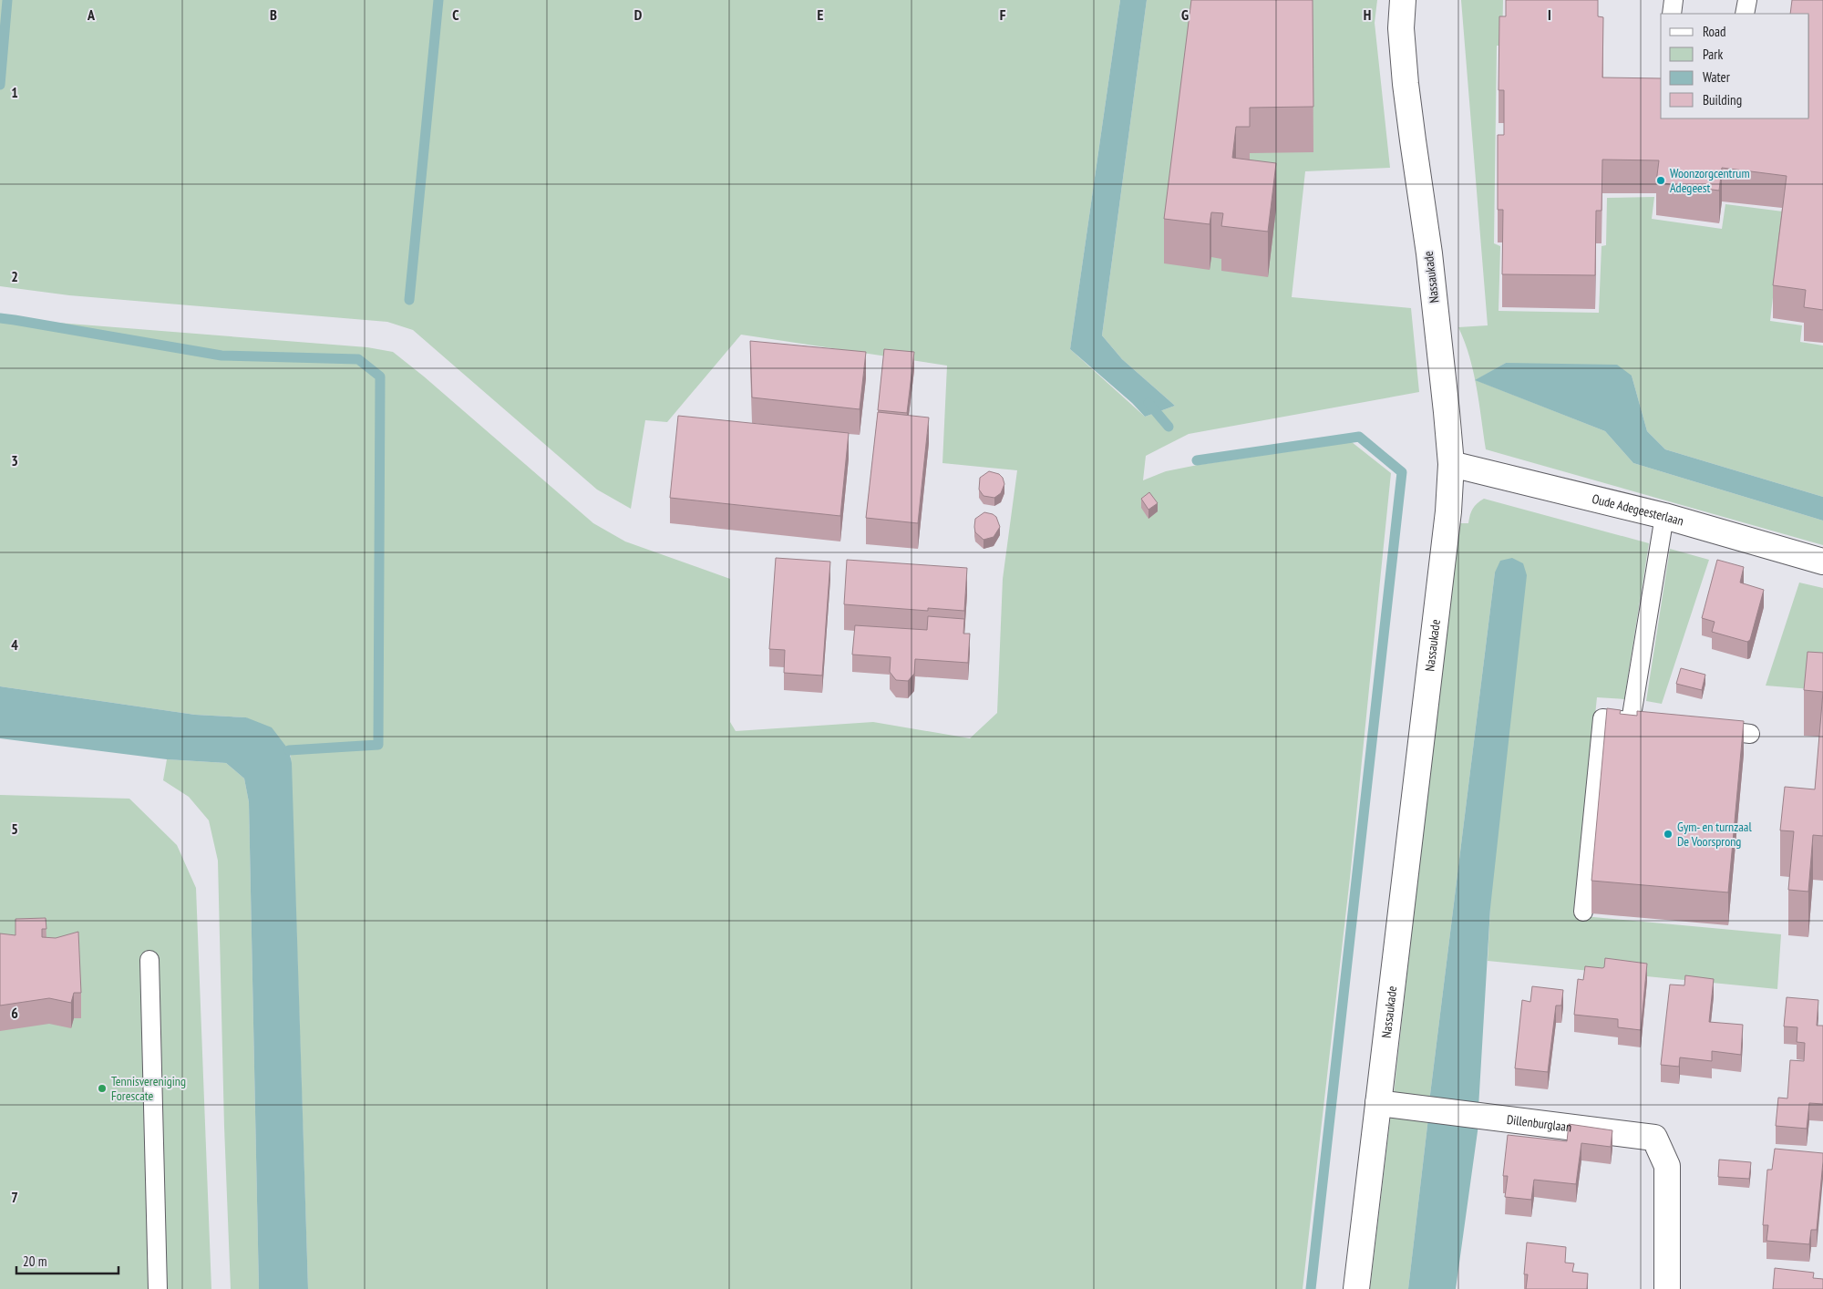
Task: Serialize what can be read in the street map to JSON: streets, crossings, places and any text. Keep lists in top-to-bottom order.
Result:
{
  "streets": {
    "street": ["Nassaukade", "Oude Adegeesterlaan", "Dillenburglaan"]
  },
  "crossings": [
    ["Nassaukade", "Oude Adegeesterlaan"],
    ["Nassaukade", "Dillenburglaan"]
  ],
  "places": ["Woonzorgcentrum Adegeest", "Gym- en turnzaal De Voorsprong", "Tennisvereniging Forescate"],
  "legend": [
    "Road",
    "Park",
    "Water",
    "Building"
  ],
  "scale_bar": "20 m",
  "grid": {
    "columns": [
      "A",
      "B",
      "C",
      "D",
      "E",
      "F",
      "G",
      "H",
      "I"
    ],
    "rows": [
      "1",
      "2",
      "3",
      "4",
      "5",
      "6",
      "7"
    ]
  }
}
